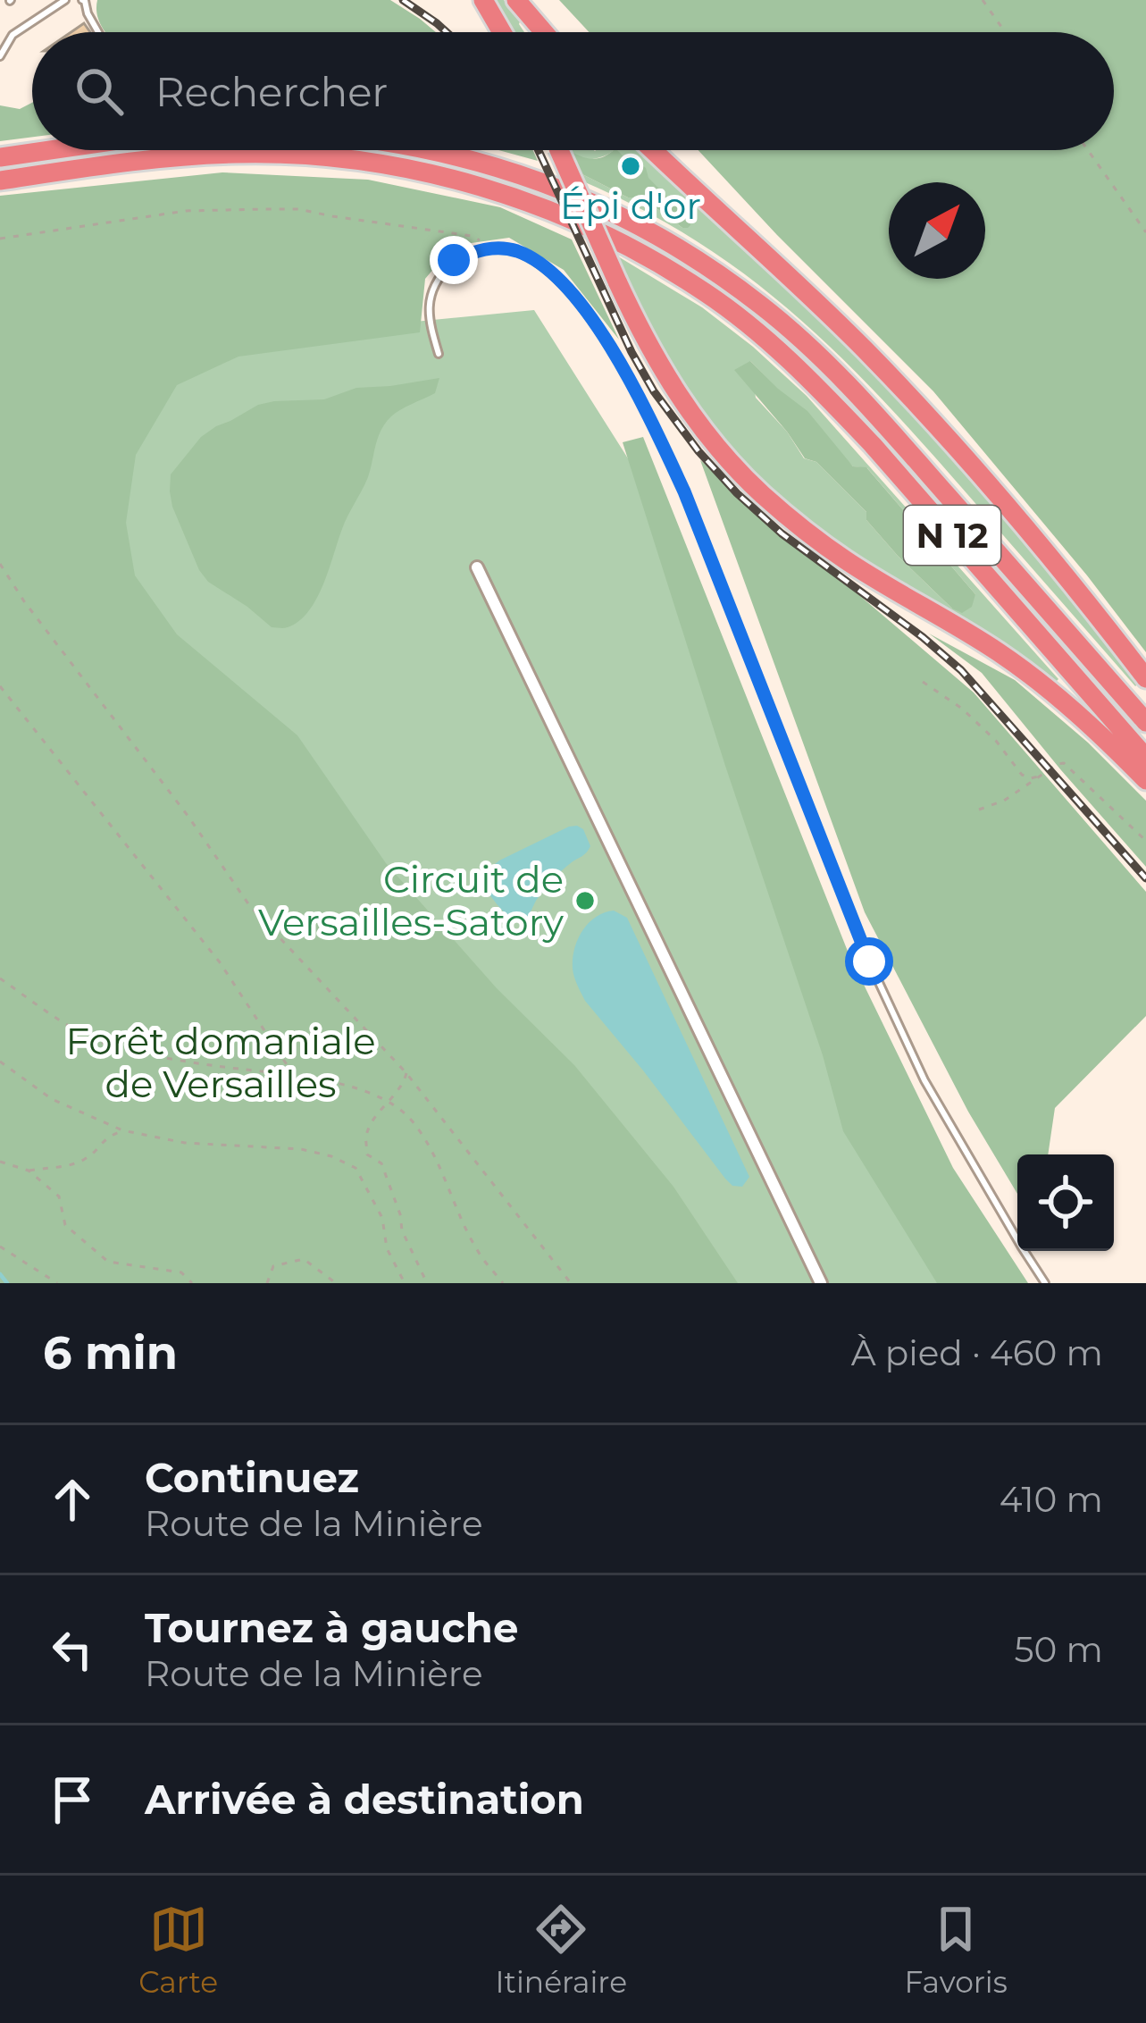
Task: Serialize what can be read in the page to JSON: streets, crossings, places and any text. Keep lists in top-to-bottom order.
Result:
{
  "streets": {
    "highway": ["N 12"]
  },
  "parks": ["Forêt domaniale de Versailles"],
  "places": ["Épi d'or", "Circuit de Versailles-Satory"],
  "north": "top right",
  "page": {
    "search": "Rechercher",
    "heading": ["6 min", "À pied · 460 m"],
    "list": [
      ["Continuez", "Route de la Minière", "410 m"],
      ["Tournez à gauche", "Route de la Minière", "50 m"],
      "Arrivée à destination"
    ],
    "nav": ["Carte", "Itinéraire", "Favoris"]
  }
}
